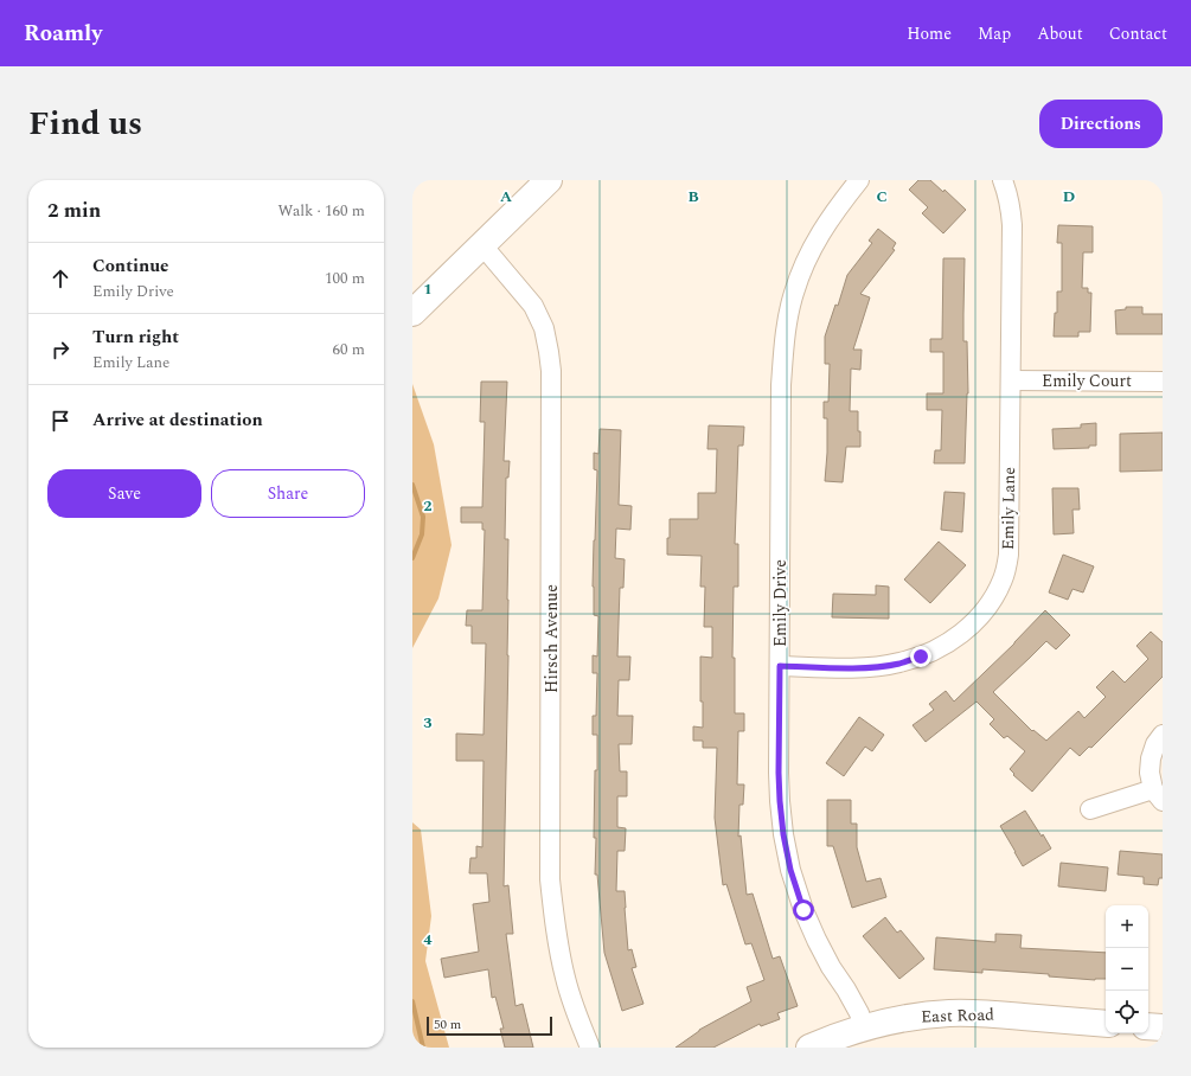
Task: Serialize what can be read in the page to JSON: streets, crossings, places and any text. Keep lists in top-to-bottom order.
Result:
{
  "streets": {
    "street": [
      "Emily Court",
      "Emily Lane",
      "Emily Drive",
      "Hirsch Avenue",
      "East Road"
    ]
  },
  "crossings": [
    ["Emily Court", "Emily Lane"],
    ["Emily Lane", "Emily Drive"],
    ["Emily Drive", "East Road"]
  ],
  "scale_bar": "50 m",
  "page": {
    "header": "Roamly",
    "nav": [
      "Home",
      "Map",
      "About",
      "Contact"
    ],
    "title": "Find us",
    "buttons": [
      "Directions",
      ["Save", "Share"]
    ],
    "heading": ["2 min", "Walk · 160 m"],
    "list": [
      ["Continue", "Emily Drive", "100 m"],
      ["Turn right", "Emily Lane", "60 m"],
      "Arrive at destination"
    ],
    "map_buttons": ["+", "−"],
    "scale": "50 m"
  },
  "grid": {
    "columns": [
      "A",
      "B",
      "C",
      "D"
    ],
    "rows": [
      "1",
      "2",
      "3",
      "4"
    ]
  }
}
